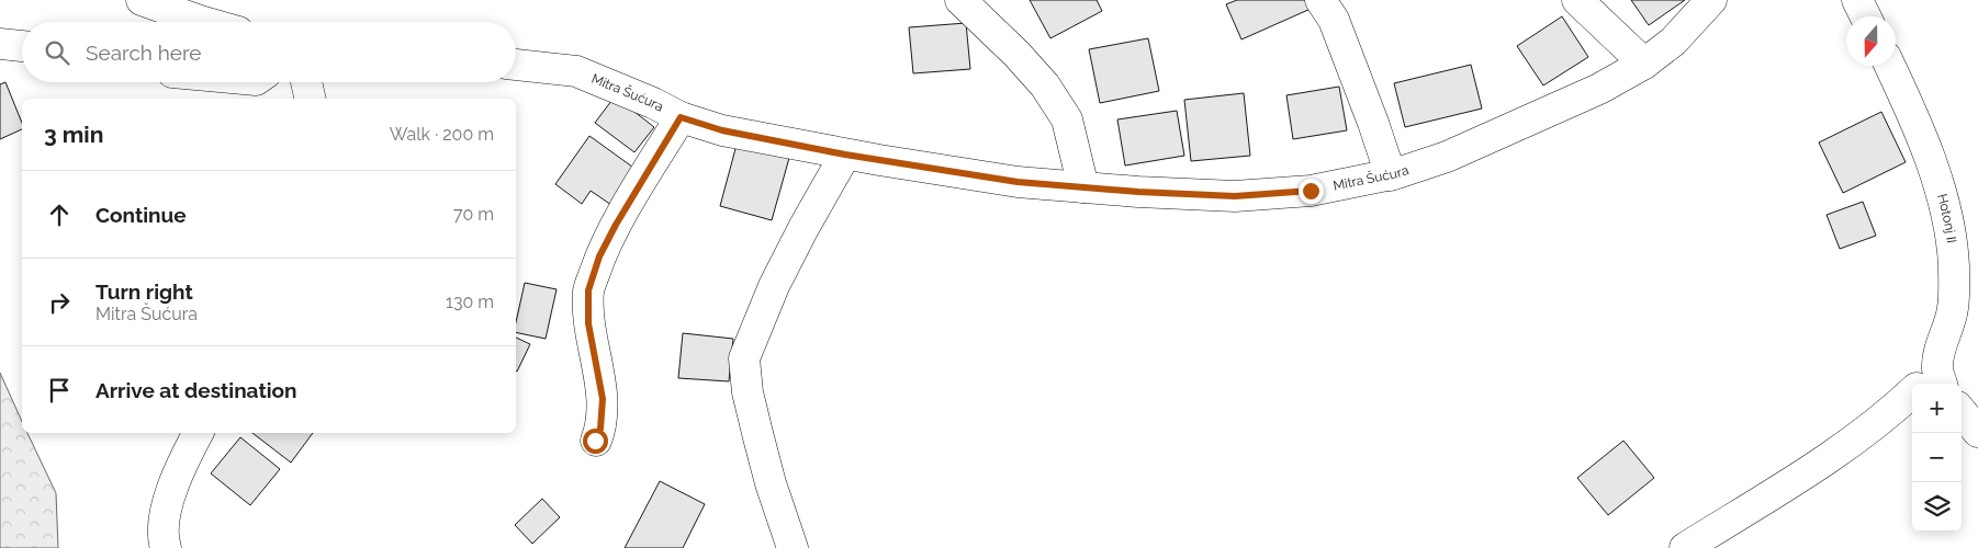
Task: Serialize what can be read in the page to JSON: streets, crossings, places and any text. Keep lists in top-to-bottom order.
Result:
{
  "streets": {
    "street": ["Mitra Šućura", "Hotonj II"]
  },
  "north": "bottom",
  "page": {
    "search": "Search here",
    "heading": ["3 min", "Walk · 200 m"],
    "list": [
      ["Continue", "70 m"],
      ["Turn right", "Mitra Šućura", "130 m"],
      "Arrive at destination"
    ],
    "map_buttons": ["+", "−"]
  }
}
